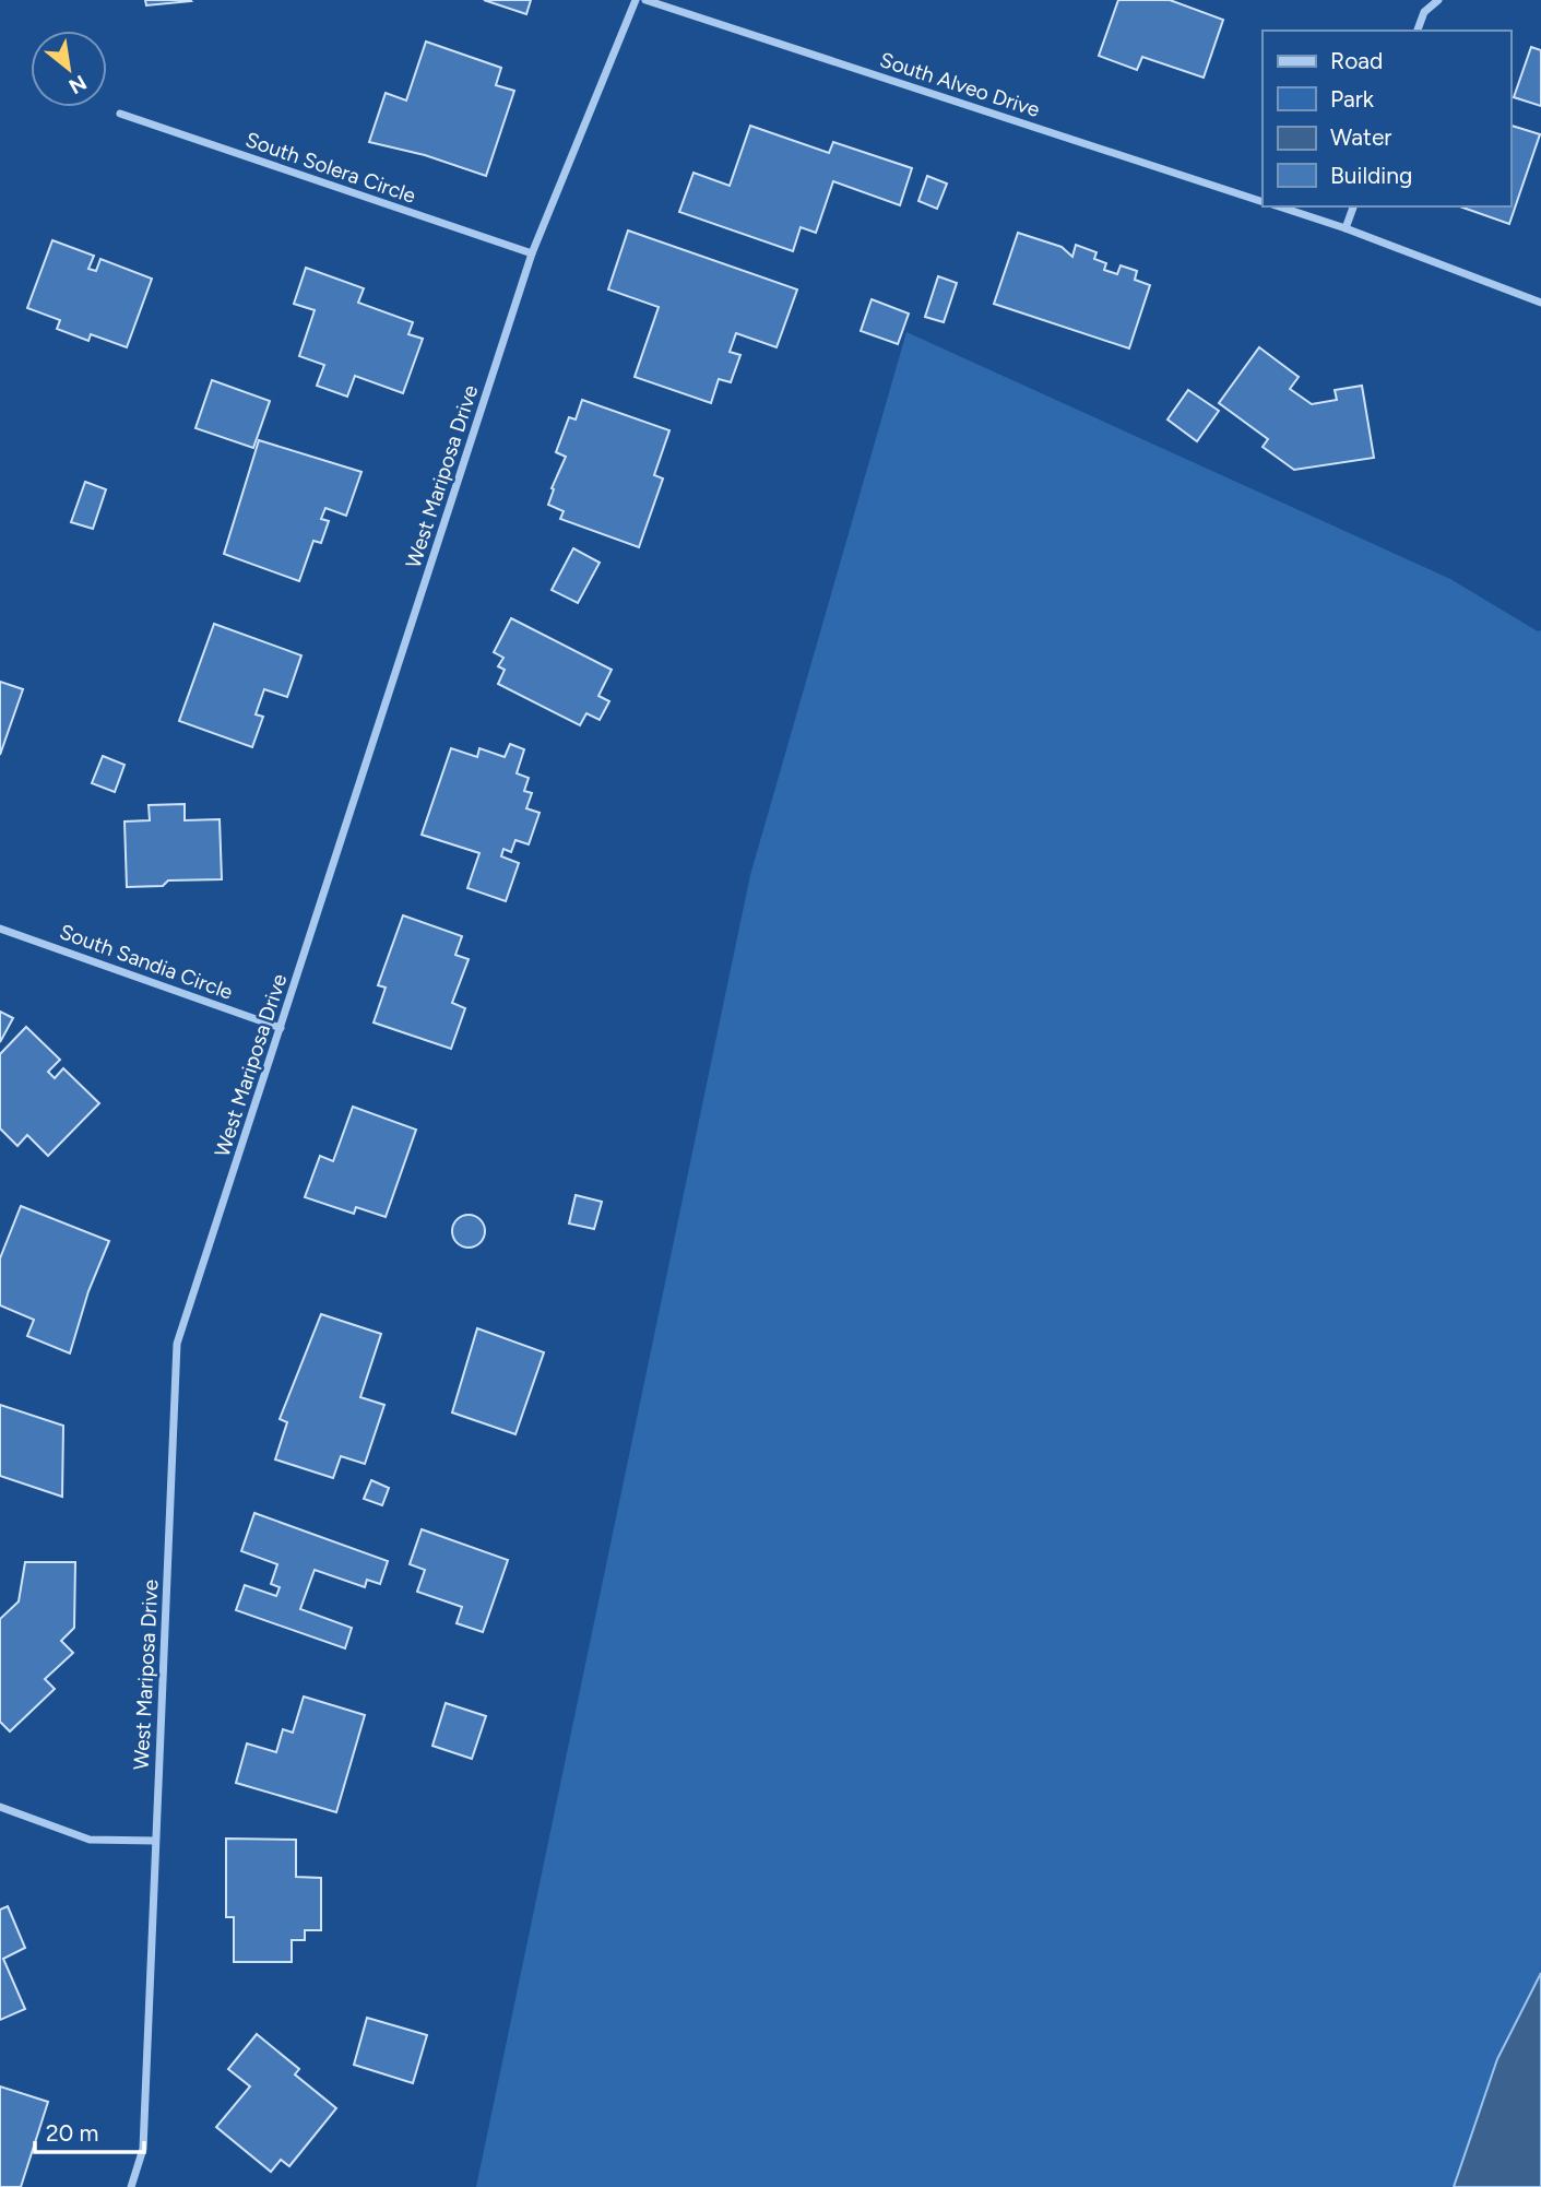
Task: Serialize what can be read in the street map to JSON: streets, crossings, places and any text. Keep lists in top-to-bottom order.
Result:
{
  "streets": {
    "street": [
      "South Alveo Drive",
      "South Solera Circle",
      "West Mariposa Drive",
      "South Sandia Circle"
    ]
  },
  "crossings": [
    ["South Solera Circle", "West Mariposa Drive"],
    ["West Mariposa Drive", "South Sandia Circle"]
  ],
  "legend": [
    "Road",
    "Park",
    "Water",
    "Building"
  ],
  "scale_bar": "20 m",
  "north": "bottom right"
}
